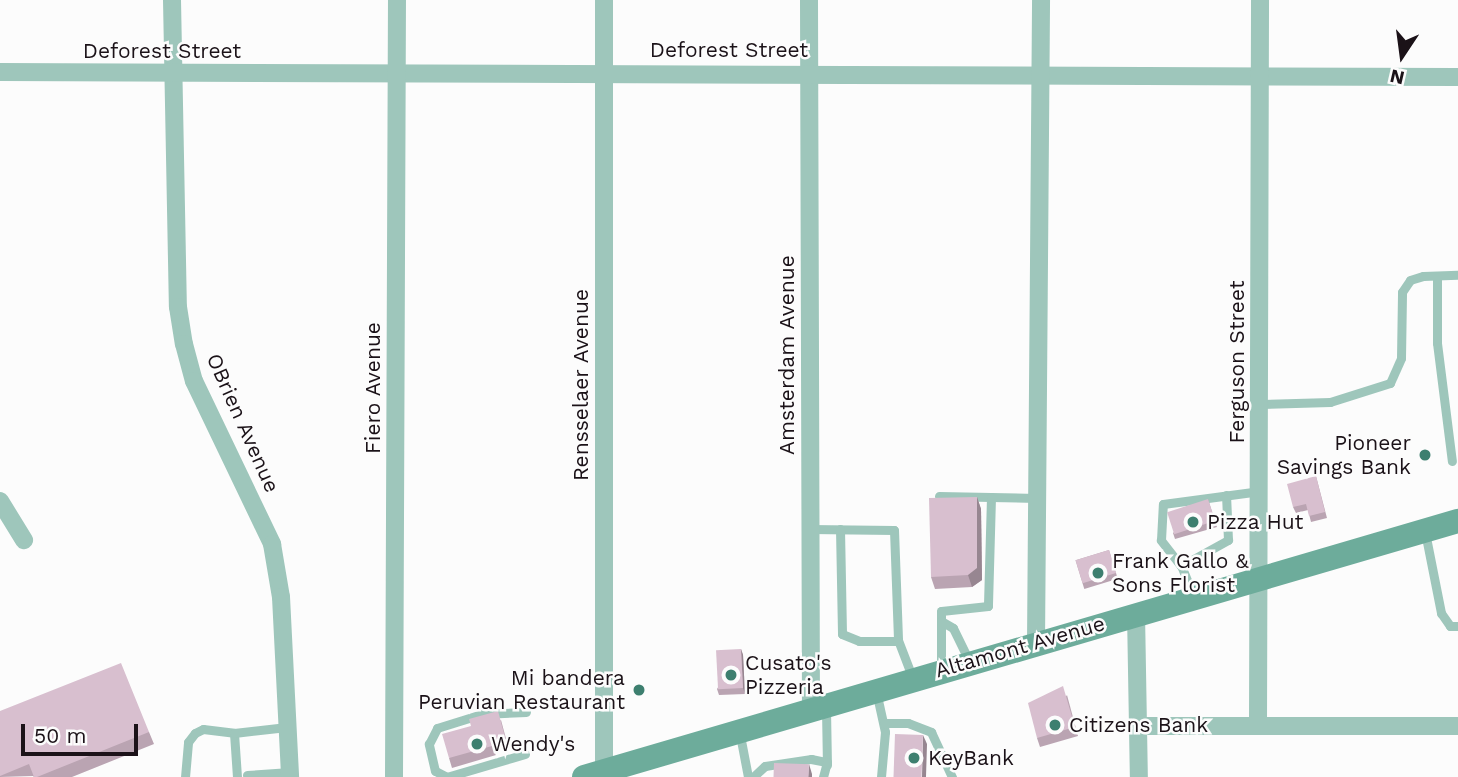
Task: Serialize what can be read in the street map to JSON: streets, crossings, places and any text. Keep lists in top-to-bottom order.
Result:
{
  "streets": {
    "main road": ["Altamont Avenue"],
    "street": [
      "Deforest Street",
      "Amsterdam Avenue",
      "Ferguson Street",
      "Rensselaer Avenue",
      "Fiero Avenue",
      "OBrien Avenue"
    ]
  },
  "crossings": [
    ["Deforest Street", "Amsterdam Avenue"],
    ["Deforest Street", "Ferguson Street"],
    ["Deforest Street", "Rensselaer Avenue"],
    ["Deforest Street", "Fiero Avenue"],
    ["Deforest Street", "OBrien Avenue"],
    ["Amsterdam Avenue", "Altamont Avenue"],
    ["Ferguson Street", "Altamont Avenue"],
    ["Rensselaer Avenue", "Altamont Avenue"]
  ],
  "places": [
    "Pioneer Savings Bank",
    "Pizza Hut",
    "Frank Gallo & Sons Florist",
    "Cusato's Pizzeria",
    "Mi bandera Peruvian Restaurant",
    "Citizens Bank",
    "Wendy's",
    "KeyBank"
  ],
  "scale_bar": "50 m",
  "north": "bottom"
}
